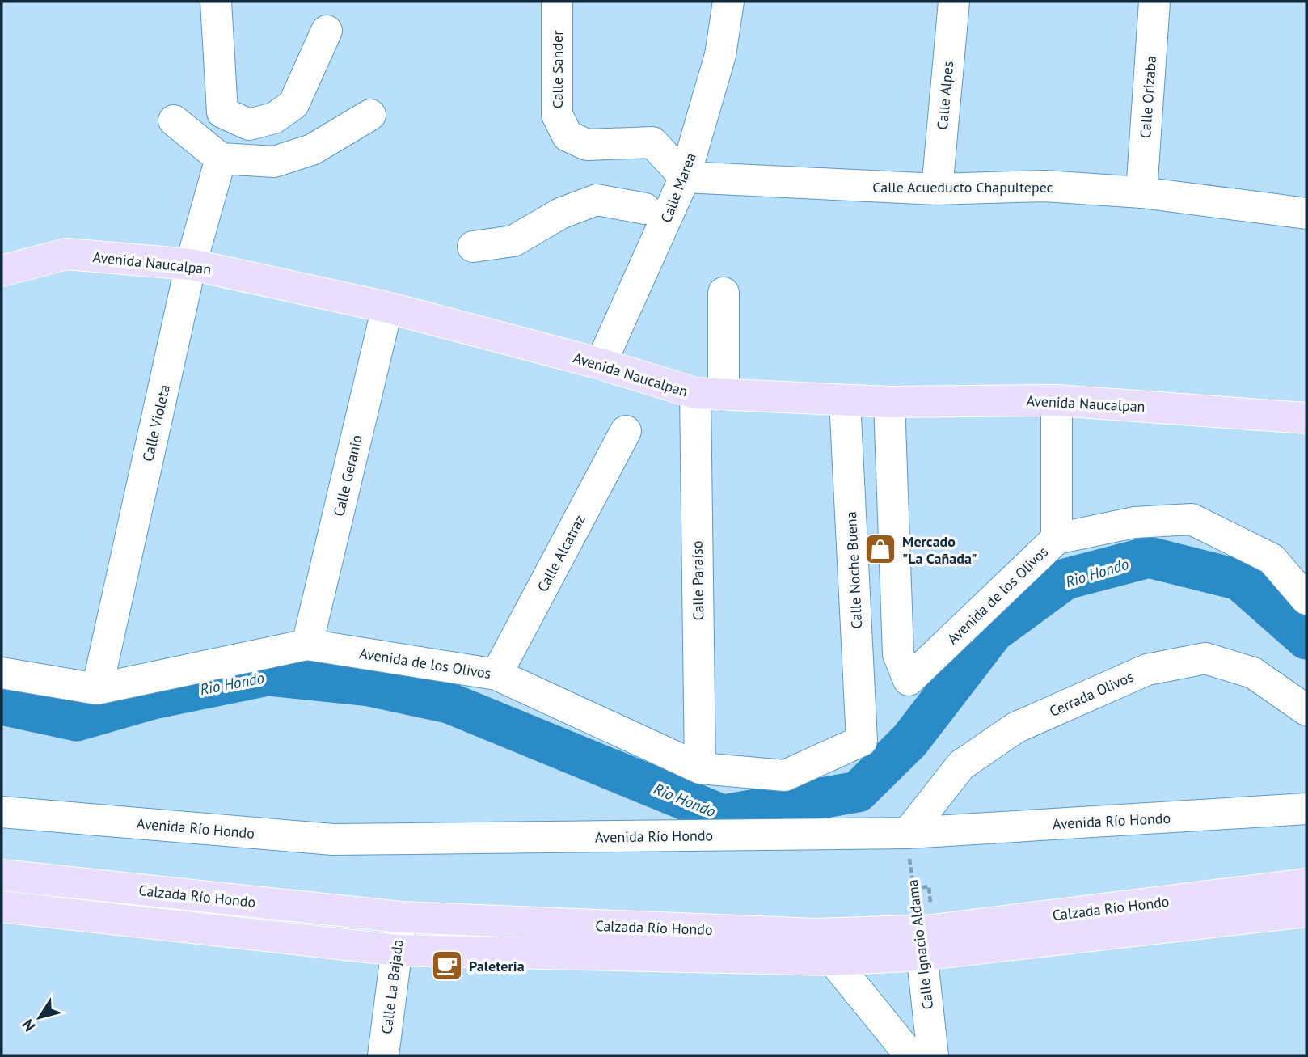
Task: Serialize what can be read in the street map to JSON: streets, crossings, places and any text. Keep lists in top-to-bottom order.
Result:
{
  "streets": {
    "main road": ["Avenida Naucalpan", "Calzada Río Hondo"],
    "street": [
      "Calle Sander",
      "Calle Alpes",
      "Calle Orizaba",
      "Calle Acueducto Chapultepec",
      "Calle Marea",
      "Calle Violeta",
      "Calle Geranio",
      "Calle Alcatraz",
      "Calle Noche Buena",
      "Calle Paraíso",
      "Avenida de los Olivos",
      "Cerrada Olivos",
      "Avenida Río Hondo",
      "Calle Ignacio Aldama",
      "Calle La Bajada"
    ]
  },
  "crossings": [
    ["Calle Sander", "Calle Acueducto Chapultepec"],
    ["Calle Sander", "Calle Marea"],
    ["Calle Alpes", "Calle Acueducto Chapultepec"],
    ["Calle Orizaba", "Calle Acueducto Chapultepec"],
    ["Calle Acueducto Chapultepec", "Calle Marea"],
    ["Calle Marea", "Avenida Naucalpan"],
    ["Avenida Naucalpan", "Calle Violeta"],
    ["Avenida Naucalpan", "Calle Geranio"],
    ["Avenida Naucalpan", "Calle Noche Buena"],
    ["Avenida Naucalpan", "Calle Paraíso"],
    ["Avenida Naucalpan", "Avenida de los Olivos"],
    ["Calle Violeta", "Avenida de los Olivos"],
    ["Calle Geranio", "Avenida de los Olivos"],
    ["Calle Alcatraz", "Avenida de los Olivos"],
    ["Calle Noche Buena", "Avenida de los Olivos"],
    ["Calle Paraíso", "Avenida de los Olivos"],
    ["Cerrada Olivos", "Avenida Río Hondo"],
    ["Cerrada Olivos", "Calle Ignacio Aldama"],
    ["Avenida Río Hondo", "Calle Ignacio Aldama"],
    ["Calzada Río Hondo", "Calle Ignacio Aldama"],
    ["Calzada Río Hondo", "Calle La Bajada"]
  ],
  "water": ["Rio Hondo"],
  "places": {
    "shop": ["Mercado \"La Cañada\""],
    "cafe": ["Paleteria"]
  },
  "north": "bottom left"
}
